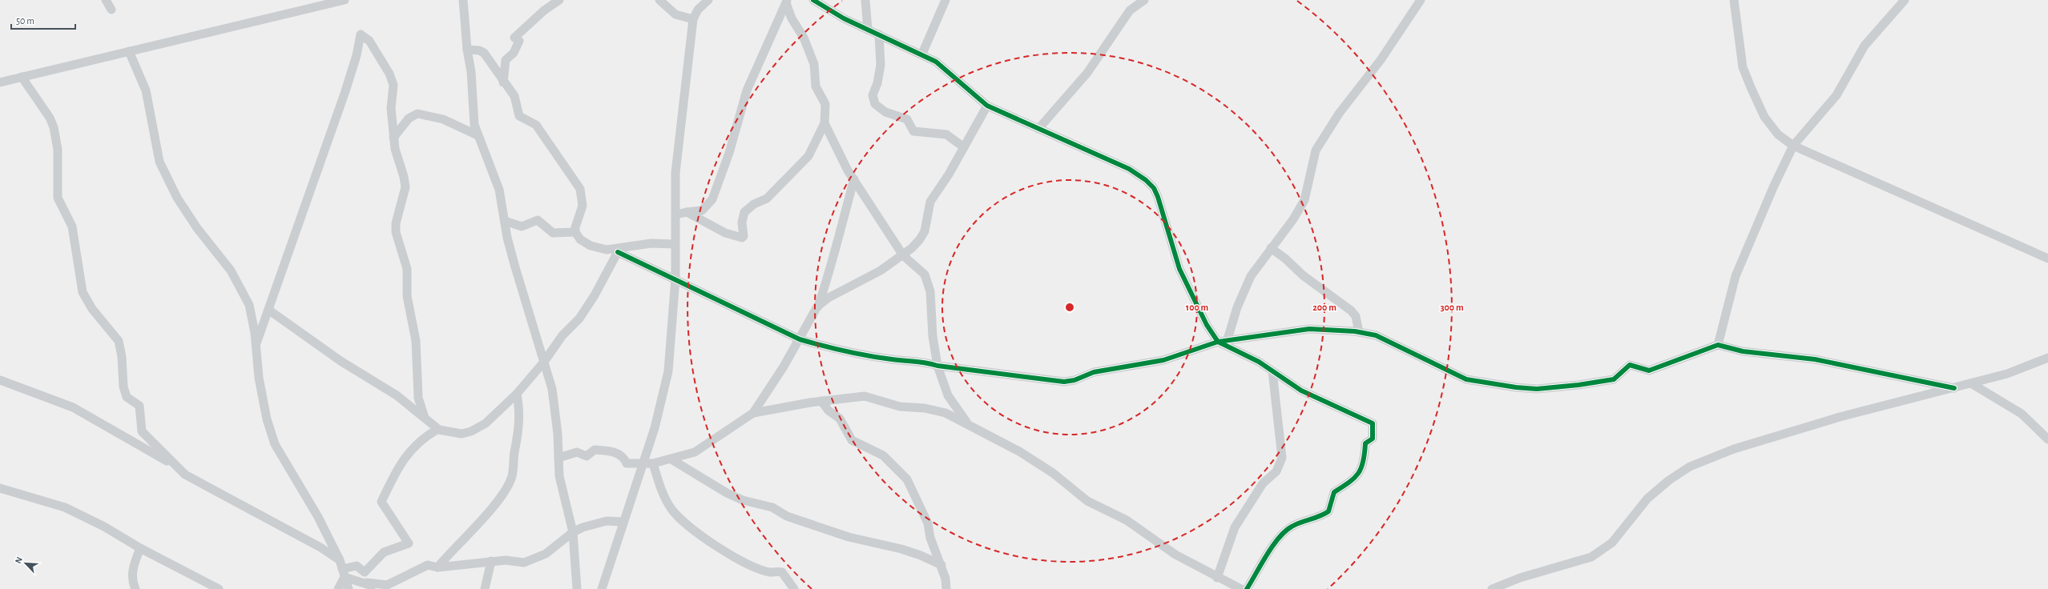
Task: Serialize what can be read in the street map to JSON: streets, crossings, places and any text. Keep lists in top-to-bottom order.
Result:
{
  "scale_bar": "50 m",
  "north": "top left",
  "rings": ["100 m", "200 m", "300 m"]
}
